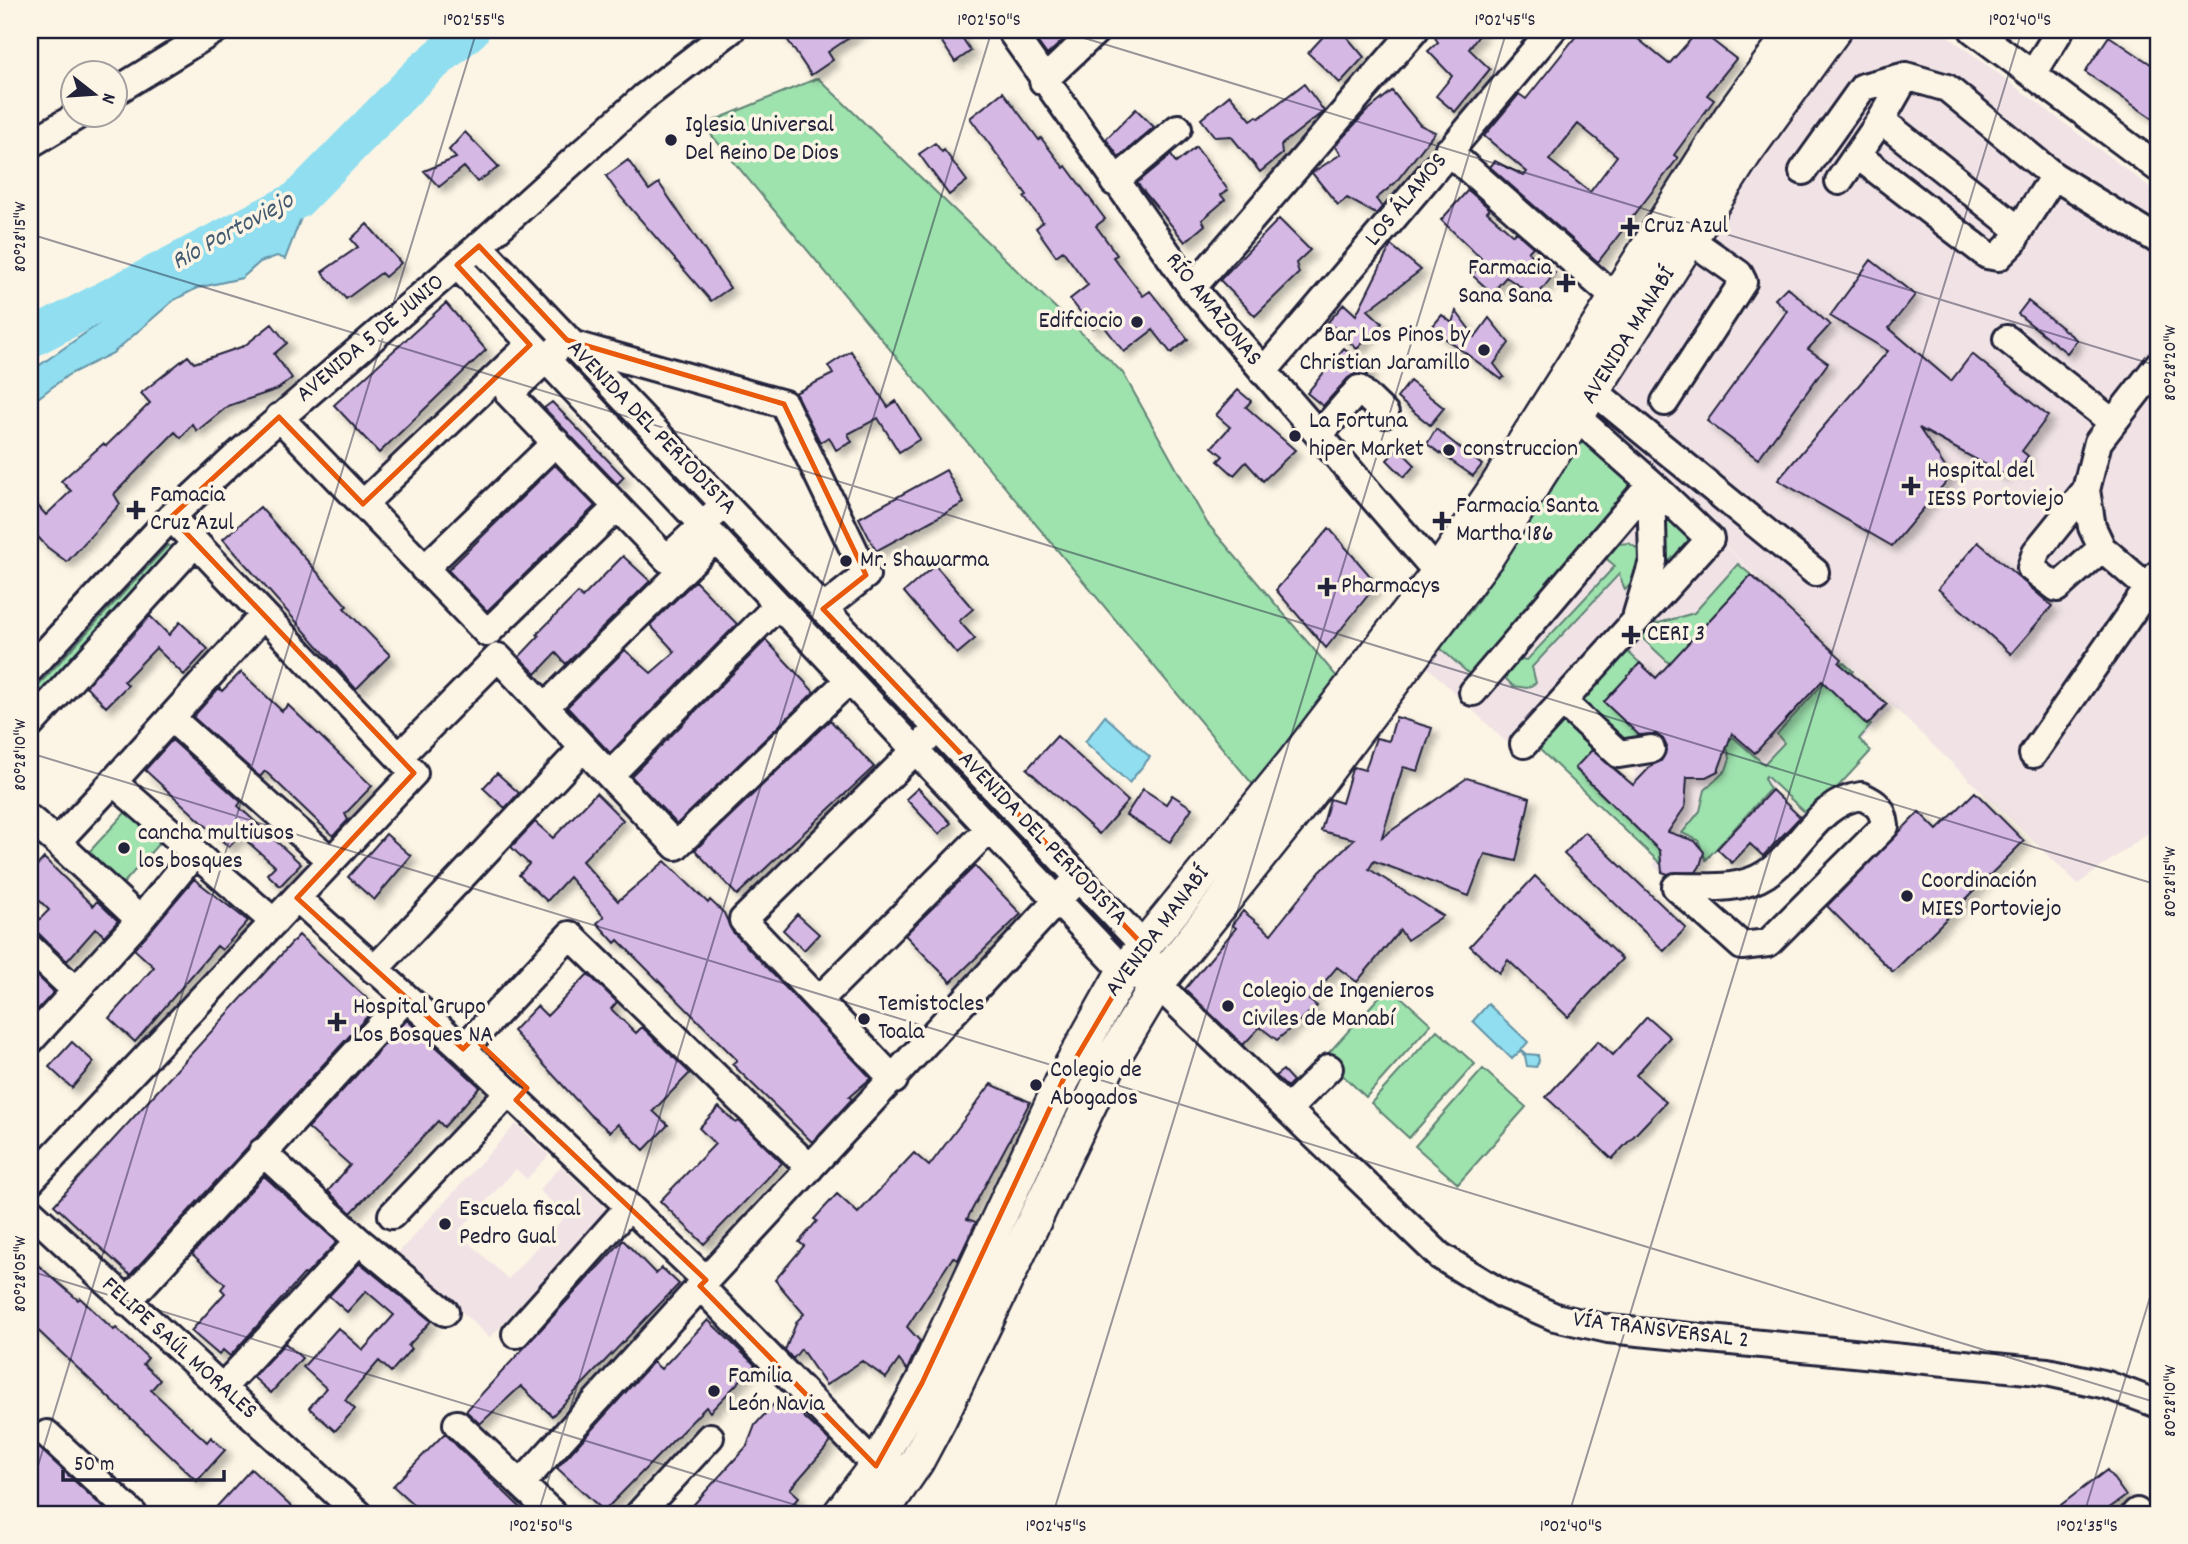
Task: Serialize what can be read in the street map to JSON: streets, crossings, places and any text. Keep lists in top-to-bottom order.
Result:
{
  "streets": {
    "main road": ["AVENIDA MANABÍ"],
    "street": [
      "LOS ÁLAMOS",
      "RÍO AMAZONAS",
      "AVENIDA 5 DE JUNIO",
      "AVENIDA DEL PERIODISTA",
      "VÍA TRANSVERSAL 2",
      "FELIPE SAÚL MORALES"
    ]
  },
  "crossings": [
    ["LOS ÁLAMOS", "RÍO AMAZONAS"],
    ["RÍO AMAZONAS", "AVENIDA MANABÍ"],
    ["AVENIDA MANABÍ", "AVENIDA DEL PERIODISTA"],
    ["AVENIDA MANABÍ", "VÍA TRANSVERSAL 2"],
    ["AVENIDA 5 DE JUNIO", "AVENIDA DEL PERIODISTA"],
    ["AVENIDA DEL PERIODISTA", "VÍA TRANSVERSAL 2"]
  ],
  "water": ["Río Portoviejo"],
  "places": {
    "other": [
      "Iglesia Universal Del Reino De Dios",
      "Edifciocio",
      "Bar Los Pinos by Christian Jaramillo",
      "La Fortuna hiper Market",
      "construccion",
      "Mr. Shawarma",
      "cancha multiusos los bosques",
      "Coordinación MIES Portoviejo",
      "Colegio de Ingenieros Civiles de Manabí",
      "Temistocles Toala",
      "Colegio de Abogados",
      "Escuela fiscal Pedro Gual",
      "Familia León Navia"
    ],
    "health": [
      "Cruz Azul",
      "Farmacia Sana Sana",
      "Hospital del IESS Portoviejo",
      "Famacia Cruz Azul",
      "Farmacia Santa Martha 186",
      "Pharmacys",
      "CERI 3",
      "Hospital Grupo Los Bosques NA"
    ]
  },
  "scale_bar": "50 m",
  "north": "right",
  "coordinates": [
    "1°02'55\"S",
    "1°02'50\"S",
    "1°02'45\"S",
    "1°02'40\"S",
    "80°28'15\"W",
    "80°28'20\"W",
    "80°28'10\"W",
    "80°28'05\"W",
    "1°02'35\"S"
  ]
}
